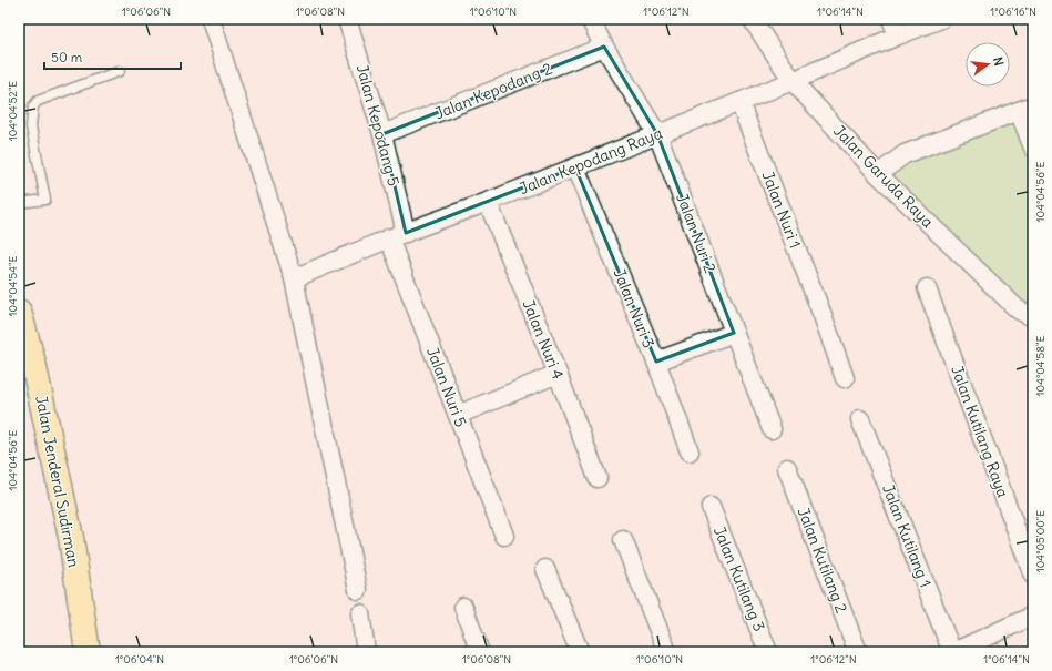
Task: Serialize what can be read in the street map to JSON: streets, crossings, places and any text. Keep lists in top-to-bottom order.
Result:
{
  "streets": {
    "highway": ["Jalan Jenderal Sudirman"],
    "street": [
      "Jalan Kepodang 2",
      "Jalan Kepodang 5",
      "Jalan Kepodang Raya",
      "Jalan Garuda Raya",
      "Jalan Nuri 1",
      "Jalan Nuri 2",
      "Jalan Nuri 3",
      "Jalan Nuri 4",
      "Jalan Nuri 5",
      "Jalan Kutilang Raya",
      "Jalan Kutilang 1",
      "Jalan Kutilang 2",
      "Jalan Kutilang 3"
    ]
  },
  "crossings": [
    ["Jalan Kepodang 2", "Jalan Kepodang 5"],
    ["Jalan Kepodang 2", "Jalan Nuri 2"],
    ["Jalan Kepodang 5", "Jalan Kepodang Raya"],
    ["Jalan Kepodang Raya", "Jalan Garuda Raya"],
    ["Jalan Kepodang Raya", "Jalan Nuri 1"],
    ["Jalan Kepodang Raya", "Jalan Nuri 2"],
    ["Jalan Kepodang Raya", "Jalan Nuri 3"],
    ["Jalan Kepodang Raya", "Jalan Nuri 4"],
    ["Jalan Kepodang Raya", "Jalan Nuri 5"]
  ],
  "scale_bar": "50 m",
  "north": "right",
  "coordinates": [
    "1°06'06\"N",
    "1°06'08\"N",
    "1°06'10\"N",
    "1°06'12\"N",
    "1°06'14\"N",
    "1°06'16\"N",
    "104°04'52\"E",
    "104°04'56\"E",
    "104°04'54\"E",
    "104°04'58\"E",
    "104°05'00\"E",
    "1°06'04\"N"
  ]
}
